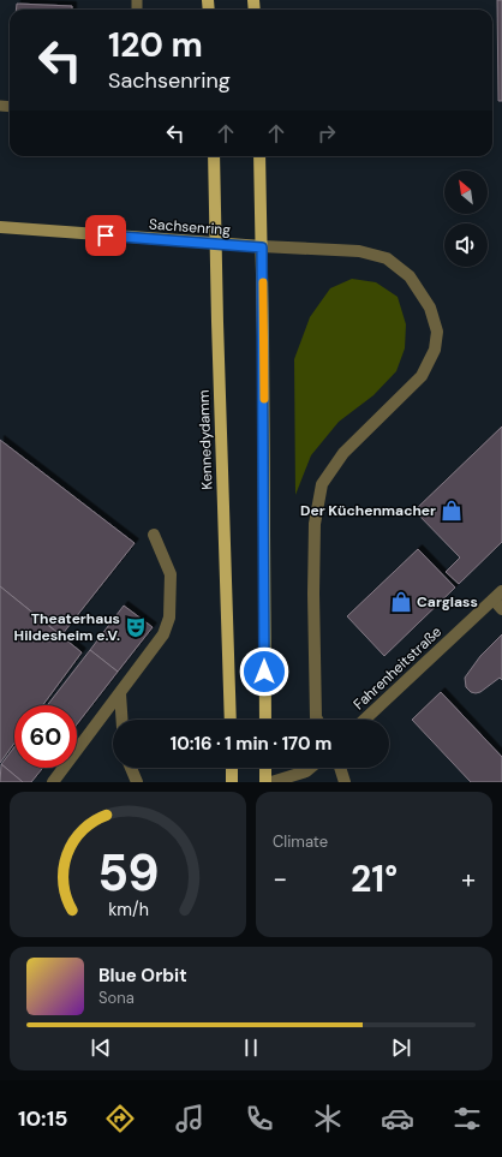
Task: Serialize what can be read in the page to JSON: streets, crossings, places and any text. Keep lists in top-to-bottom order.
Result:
{
  "streets": {
    "main road": ["Kennedydamm"],
    "street": ["Sachsenring", "Fahrenheitstraße"]
  },
  "crossings": [
    ["Sachsenring", "Kennedydamm"]
  ],
  "places": {
    "shop": ["Der Küchenmacher", "Carglass"],
    "theatre": ["Theaterhaus Hildesheim e.V."]
  },
  "north": "top left",
  "page": {
    "turn": ["120 m", "Sachsenring"],
    "limit": "60",
    "trip": "10:16 · 1 min · 170 m",
    "tile": "Climate",
    "heat": ["−", "21°", "+"],
    "song": ["Blue Orbit", "Sona"],
    "tabs": "10:15",
    "gauge": ["59", "km/h"]
  }
}
